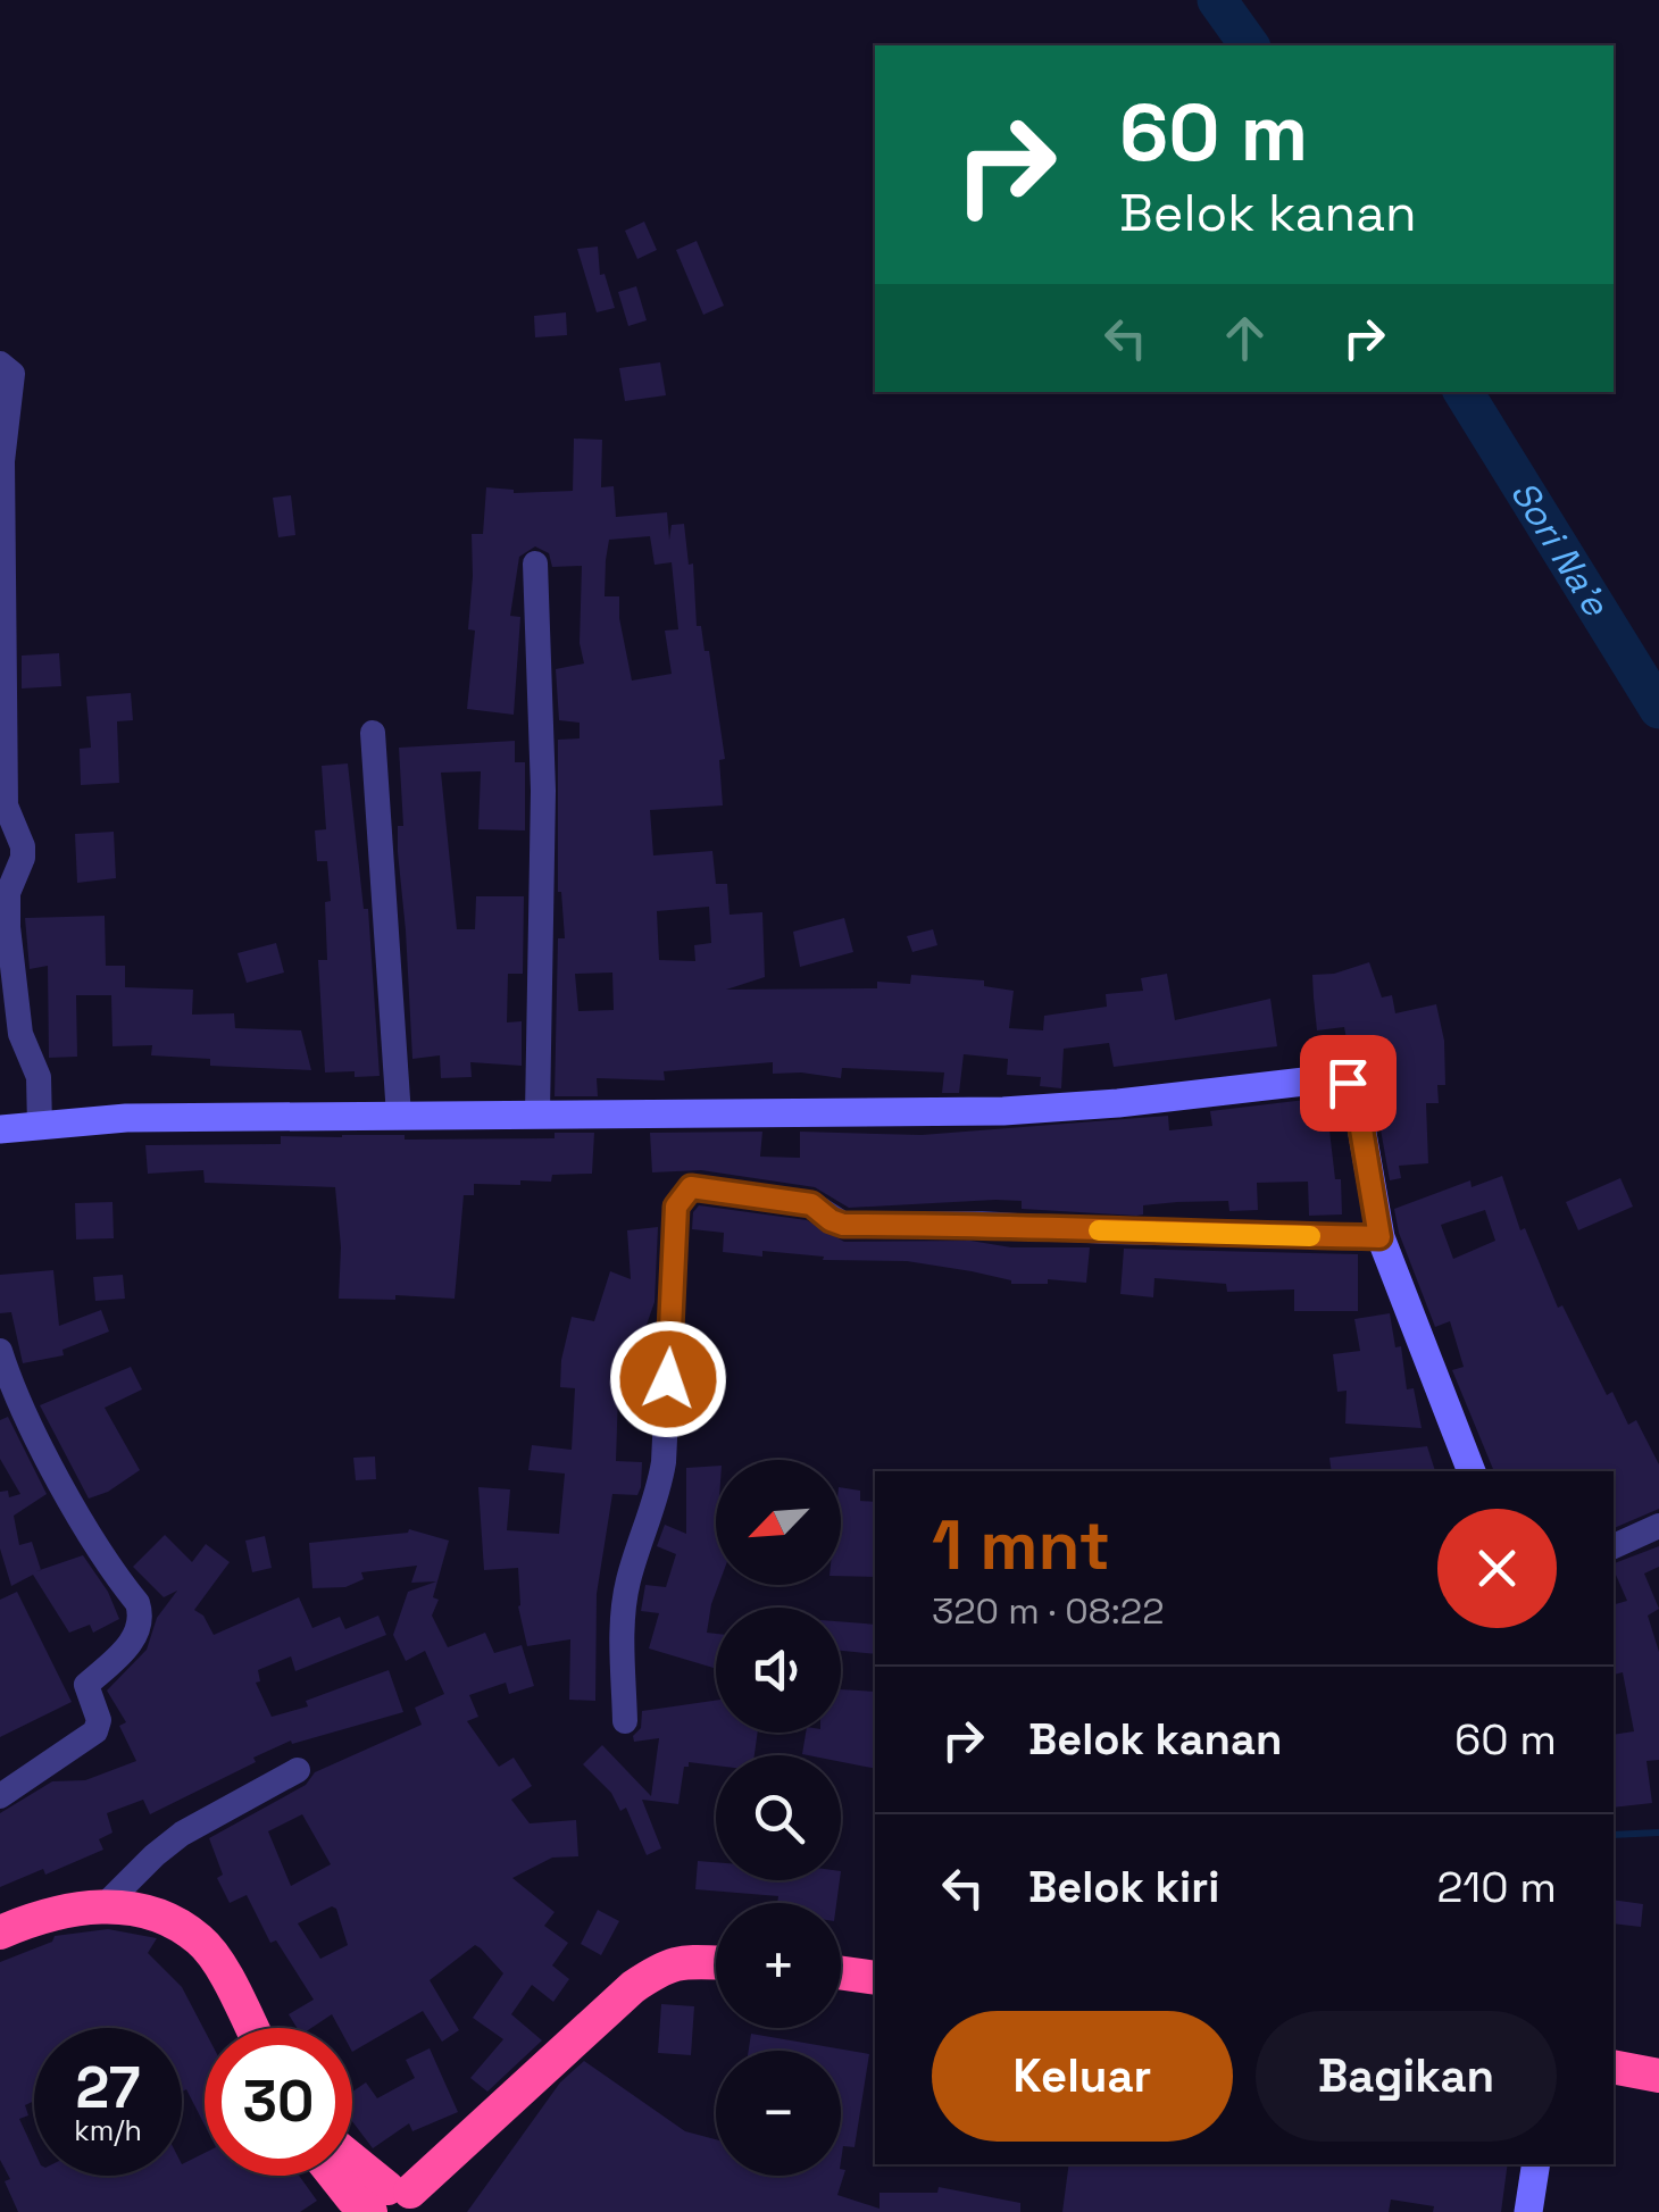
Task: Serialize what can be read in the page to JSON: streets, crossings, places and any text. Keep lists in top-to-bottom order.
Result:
{
  "water": ["Sori Na'e"],
  "north": "bottom left",
  "page": {
    "turn": ["60 m", "Belok kanan"],
    "map_buttons": ["+", "−"],
    "heading": ["1 mnt", "320 m · 08:22"],
    "list": [
      {
        "name": "Belok kanan",
        "value": "60 m"
      },
      {
        "name": "Belok kiri",
        "value": "210 m"
      }
    ],
    "buttons": ["Keluar", "Bagikan"],
    "speed": "27 km/h",
    "limit": "30"
  }
}
